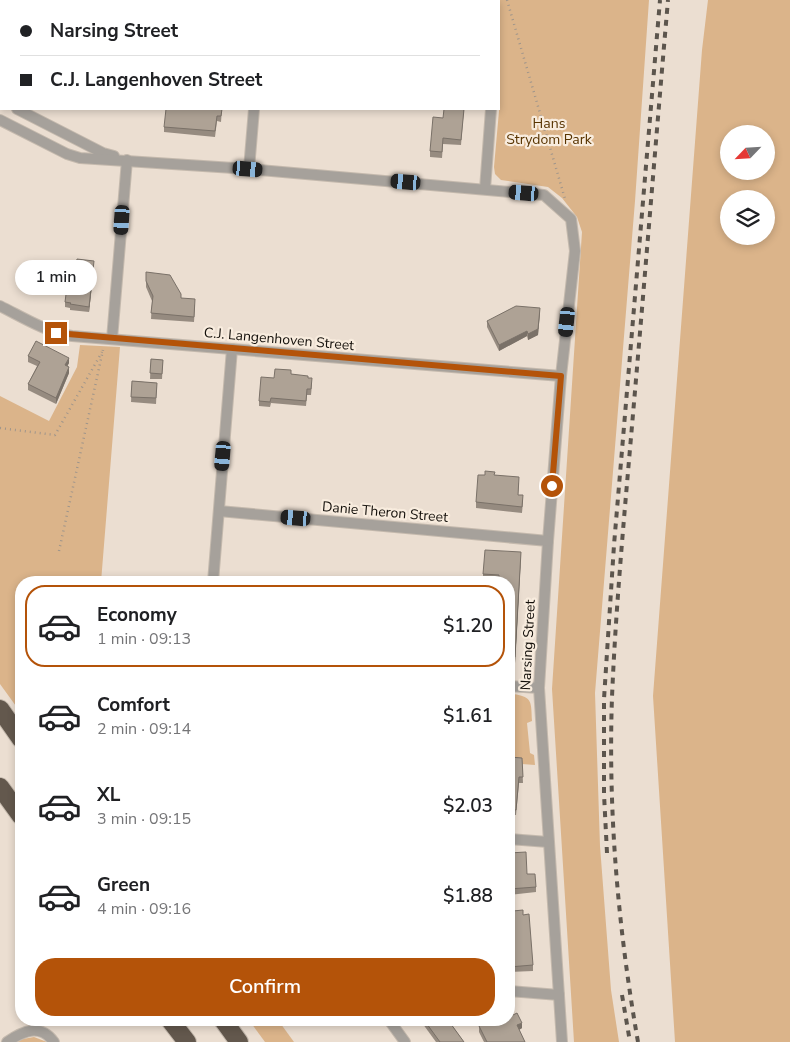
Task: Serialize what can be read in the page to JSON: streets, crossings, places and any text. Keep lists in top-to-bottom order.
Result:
{
  "streets": {
    "street": ["C.J. Langenhoven Street", "Danie Theron Street", "Narsing Street"]
  },
  "crossings": [
    ["C.J. Langenhoven Street", "Narsing Street"],
    ["Danie Theron Street", "Narsing Street"]
  ],
  "parks": ["Hans Strydom Park"],
  "north": "bottom left",
  "page": {
    "banner": ["Narsing Street", "C.J. Langenhoven Street"],
    "bubble": "1 min",
    "list": [
      {
        "name": "Economy",
        "note": "1 min · 09:13",
        "value": "$1.20"
      },
      {
        "name": "Comfort",
        "note": "2 min · 09:14",
        "value": "$1.61"
      },
      {
        "name": "XL",
        "note": "3 min · 09:15",
        "value": "$2.03"
      },
      {
        "name": "Green",
        "note": "4 min · 09:16",
        "value": "$1.88"
      }
    ],
    "buttons": "Confirm"
  }
}
